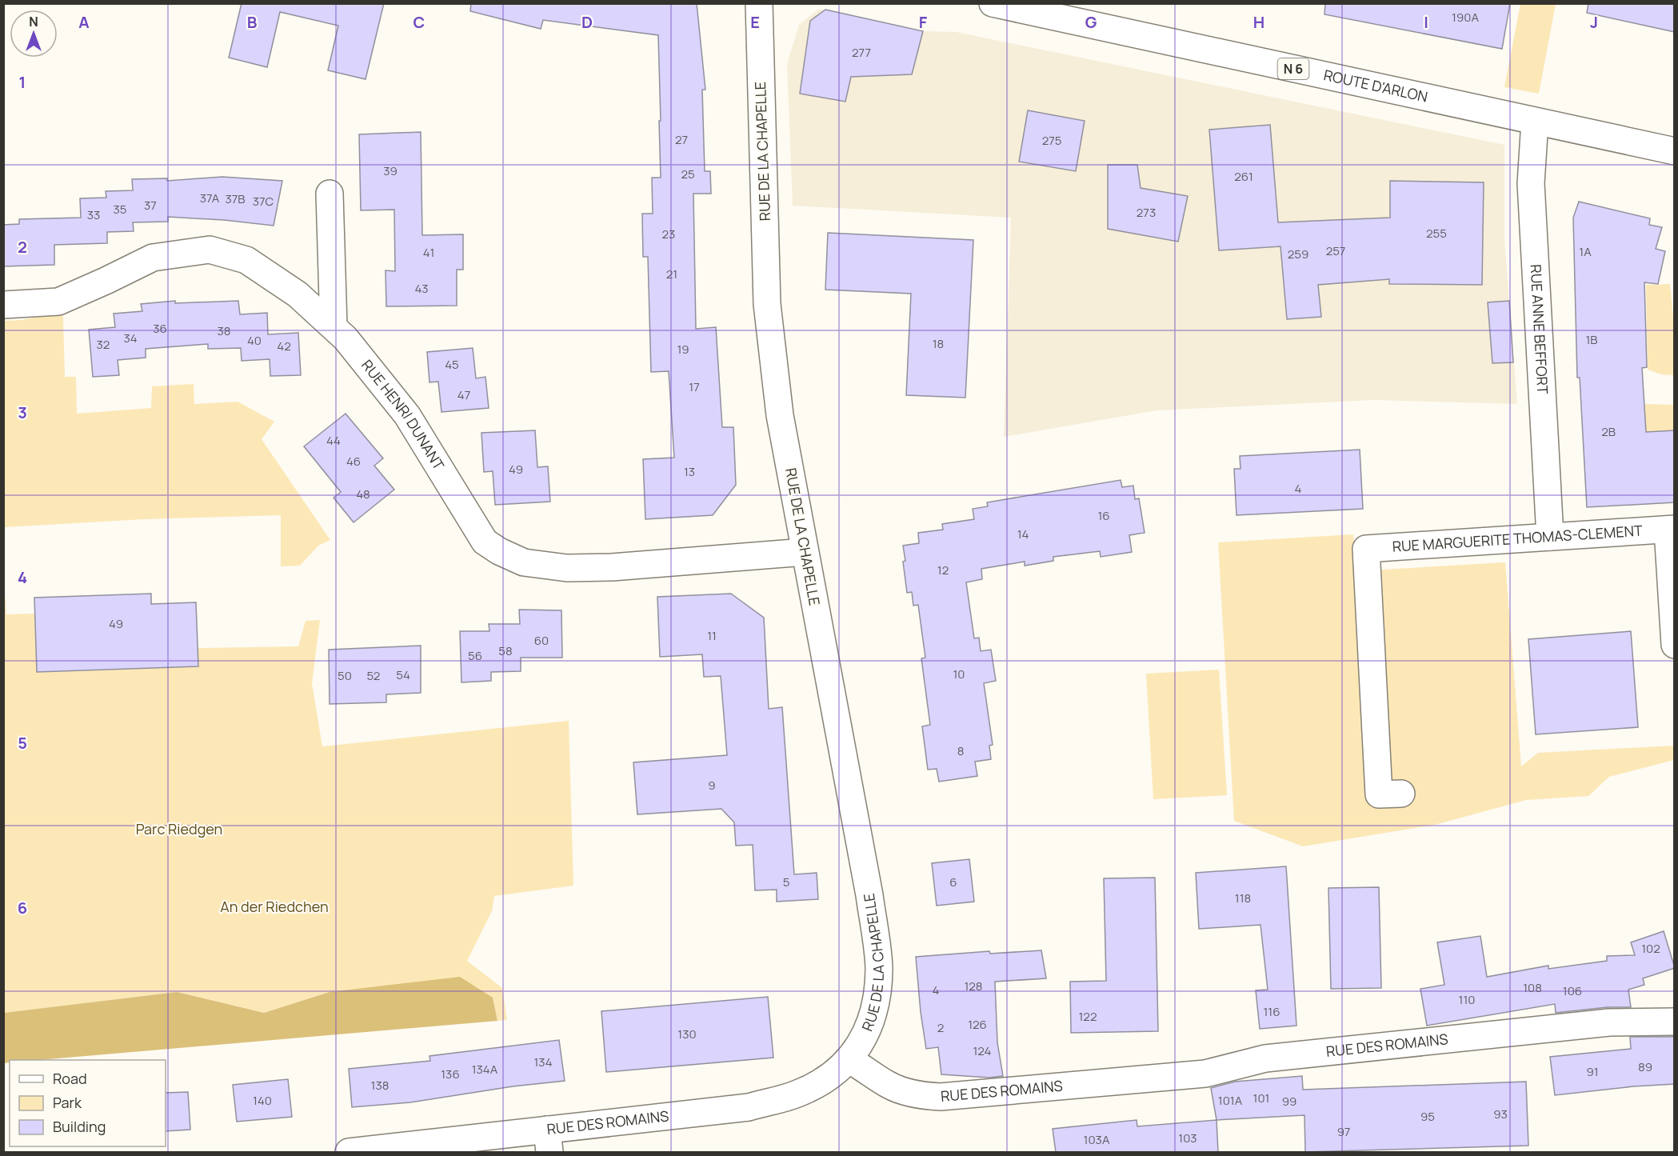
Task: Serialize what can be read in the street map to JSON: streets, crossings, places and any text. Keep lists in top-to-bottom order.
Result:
{
  "streets": {
    "street": [
      "N 6",
      "ROUTE D'ARLON",
      "RUE DE LA CHAPELLE",
      "RUE ANNE BEFFORT",
      "RUE HENRI DUNANT",
      "RUE MARGUERITE THOMAS-CLEMENT",
      "RUE DES ROMAINS"
    ]
  },
  "crossings": [
    ["ROUTE D'ARLON", "RUE ANNE BEFFORT"],
    ["RUE DE LA CHAPELLE", "RUE HENRI DUNANT"],
    ["RUE DE LA CHAPELLE", "RUE DES ROMAINS"],
    ["RUE ANNE BEFFORT", "RUE MARGUERITE THOMAS-CLEMENT"]
  ],
  "parks": ["Parc Riedgen", "An der Riedchen"],
  "house_numbers": [
    "190A",
    "277",
    "27",
    "275",
    "39",
    "25",
    "261",
    "37A",
    "37B",
    "37C",
    "37",
    "35",
    "273",
    "33",
    "255",
    "23",
    "257",
    "1A",
    "41",
    "259",
    "21",
    "43",
    "36",
    "38",
    "34",
    "1B",
    "40",
    "18",
    "32",
    "42",
    "19",
    "45",
    "17",
    "47",
    "2B",
    "44",
    "46",
    "49",
    "13",
    "4",
    "48",
    "16",
    "14",
    "12",
    "49",
    "11",
    "60",
    "58",
    "56",
    "10",
    "54",
    "50",
    "52",
    "8",
    "9",
    "5",
    "6",
    "118",
    "102",
    "128",
    "108",
    "4",
    "106",
    "110",
    "116",
    "122",
    "126",
    "2",
    "130",
    "124",
    "134",
    "89",
    "134A",
    "91",
    "136",
    "138",
    "101",
    "140",
    "101A",
    "99",
    "93",
    "95",
    "97",
    "103",
    "103A"
  ],
  "legend": ["Road", "Park", "Building"],
  "north": "top",
  "grid": {
    "columns": [
      "A",
      "B",
      "C",
      "D",
      "E",
      "F",
      "G",
      "H",
      "I",
      "J"
    ],
    "rows": [
      "1",
      "2",
      "3",
      "4",
      "5",
      "6"
    ]
  }
}
